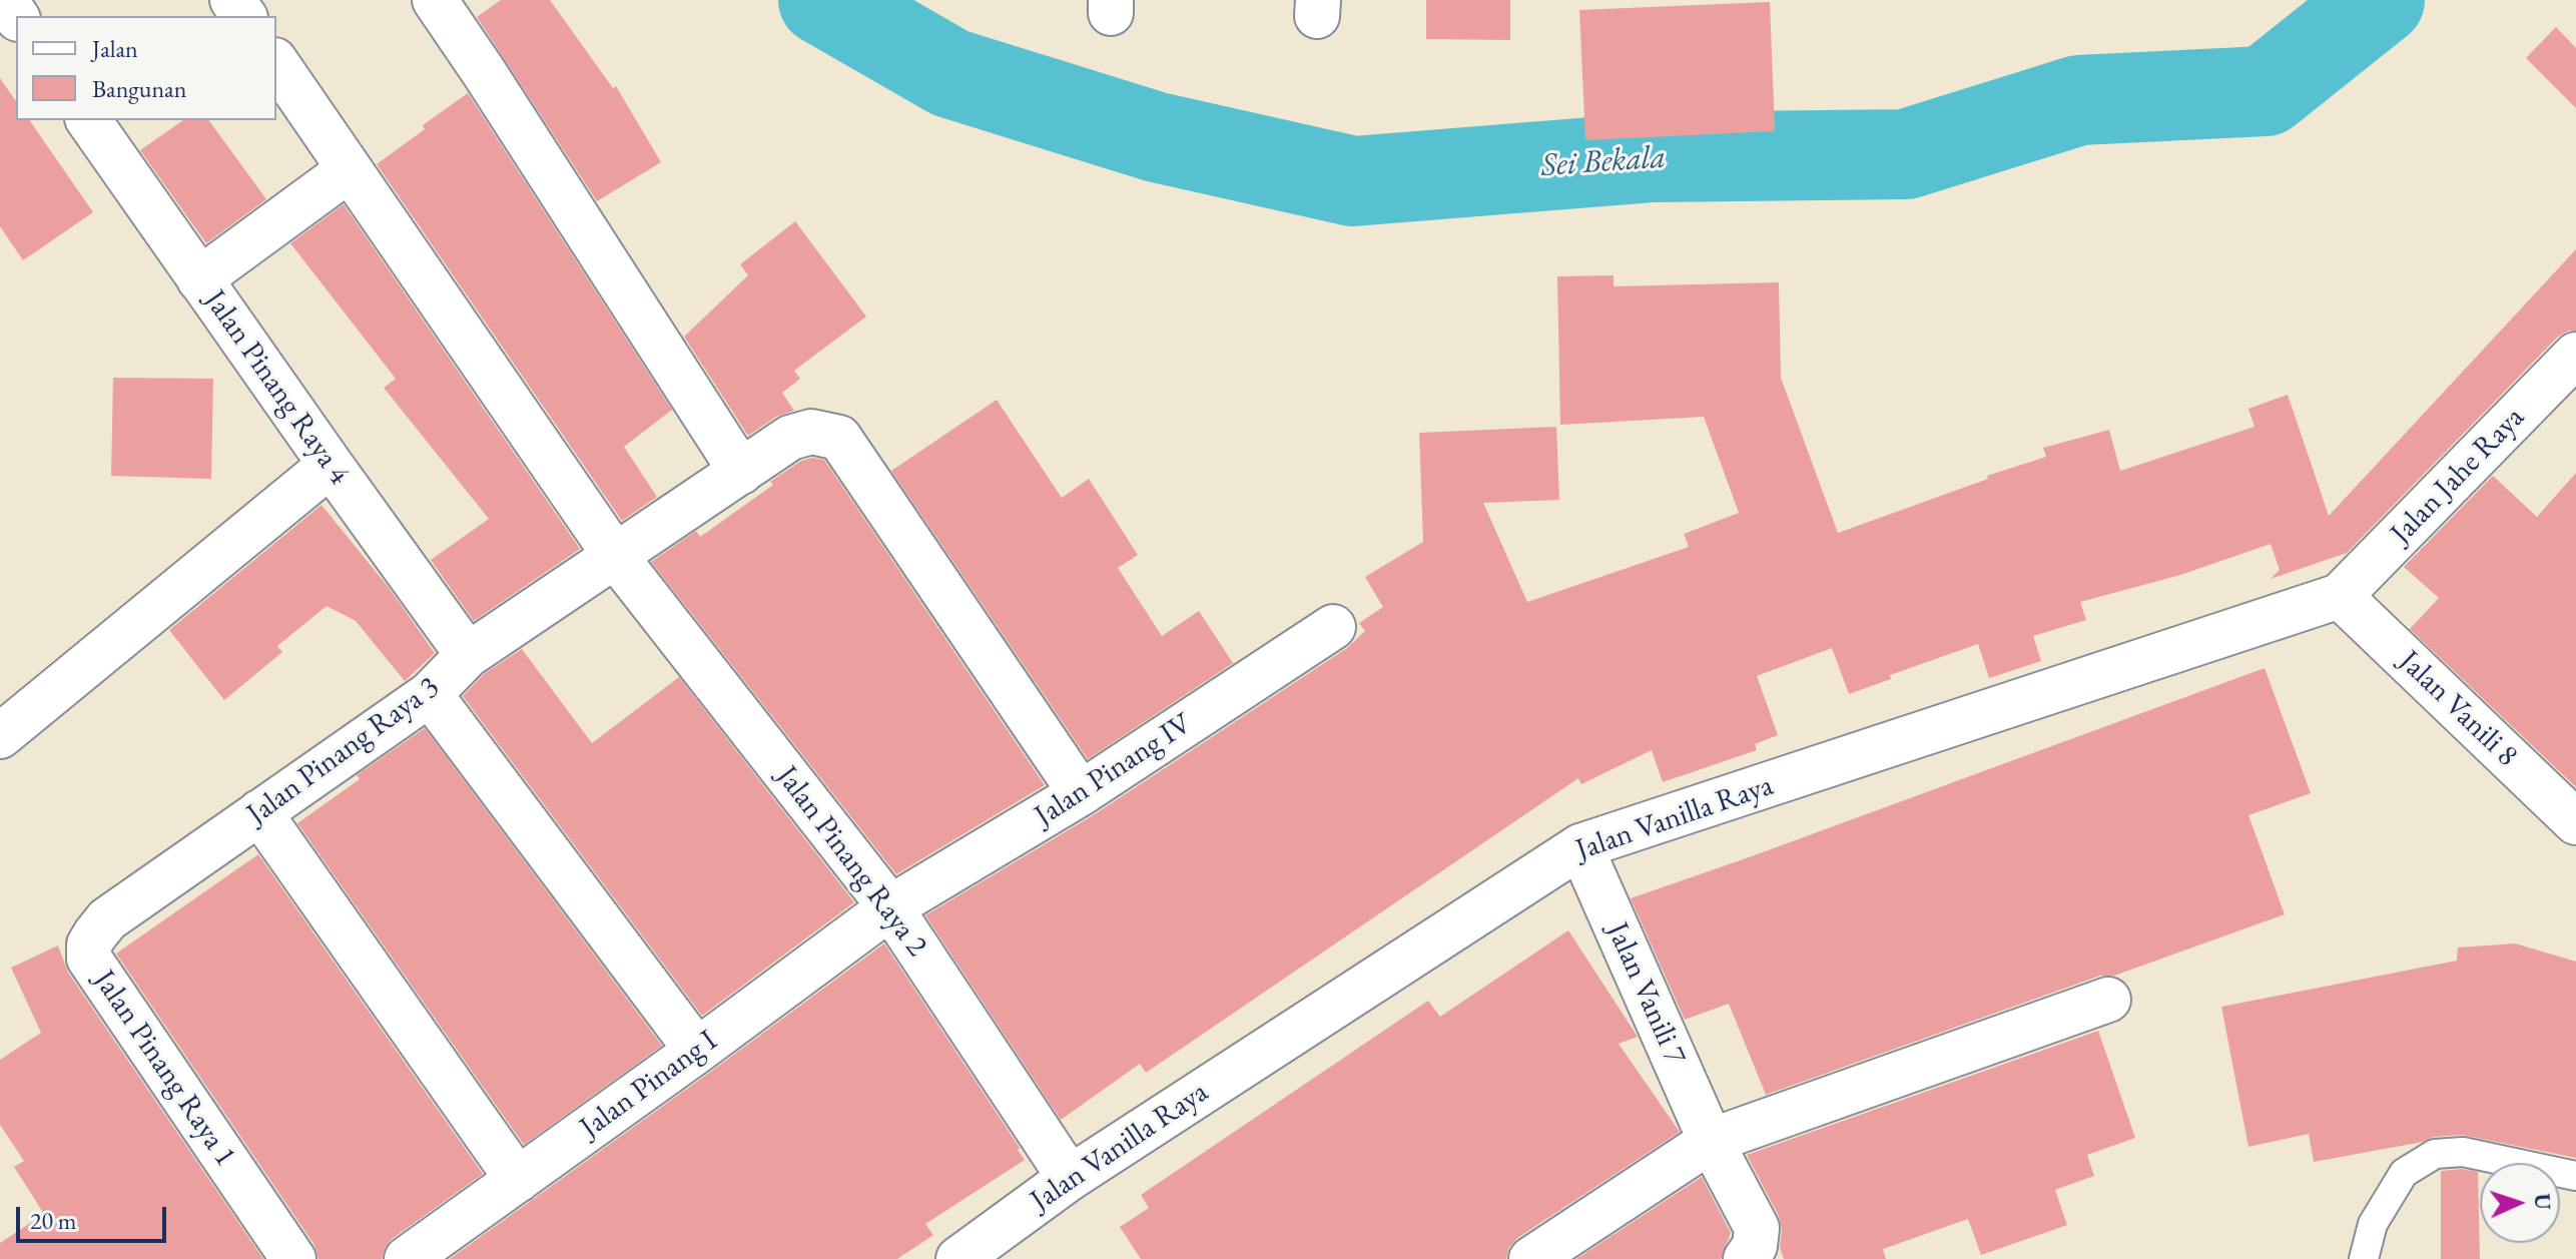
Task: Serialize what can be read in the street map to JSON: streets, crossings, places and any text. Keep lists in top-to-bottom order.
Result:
{
  "streets": {
    "street": [
      "Jalan Pinang Raya 4",
      "Jalan Jahe Raya",
      "Jalan Vanili 8",
      "Jalan Pinang Raya 3",
      "Jalan Pinang IV",
      "Jalan Vanilla Raya",
      "Jalan Pinang Raya 2",
      "Jalan Vanili 7",
      "Jalan Pinang Raya 1",
      "Jalan Pinang I"
    ]
  },
  "crossings": [
    ["Jalan Pinang Raya 4", "Jalan Pinang Raya 3"],
    ["Jalan Jahe Raya", "Jalan Vanili 8"],
    ["Jalan Jahe Raya", "Jalan Vanilla Raya"],
    ["Jalan Vanili 8", "Jalan Vanilla Raya"],
    ["Jalan Pinang Raya 3", "Jalan Pinang IV"],
    ["Jalan Pinang Raya 3", "Jalan Pinang Raya 2"],
    ["Jalan Pinang Raya 3", "Jalan Pinang Raya 1"],
    ["Jalan Pinang IV", "Jalan Pinang Raya 2"],
    ["Jalan Pinang IV", "Jalan Pinang I"],
    ["Jalan Vanilla Raya", "Jalan Pinang Raya 2"],
    ["Jalan Vanilla Raya", "Jalan Vanili 7"],
    ["Jalan Pinang Raya 2", "Jalan Pinang I"]
  ],
  "water": ["Sei Bekala"],
  "legend": ["Jalan", "Bangunan"],
  "scale_bar": "20 m",
  "north": "right"
}
